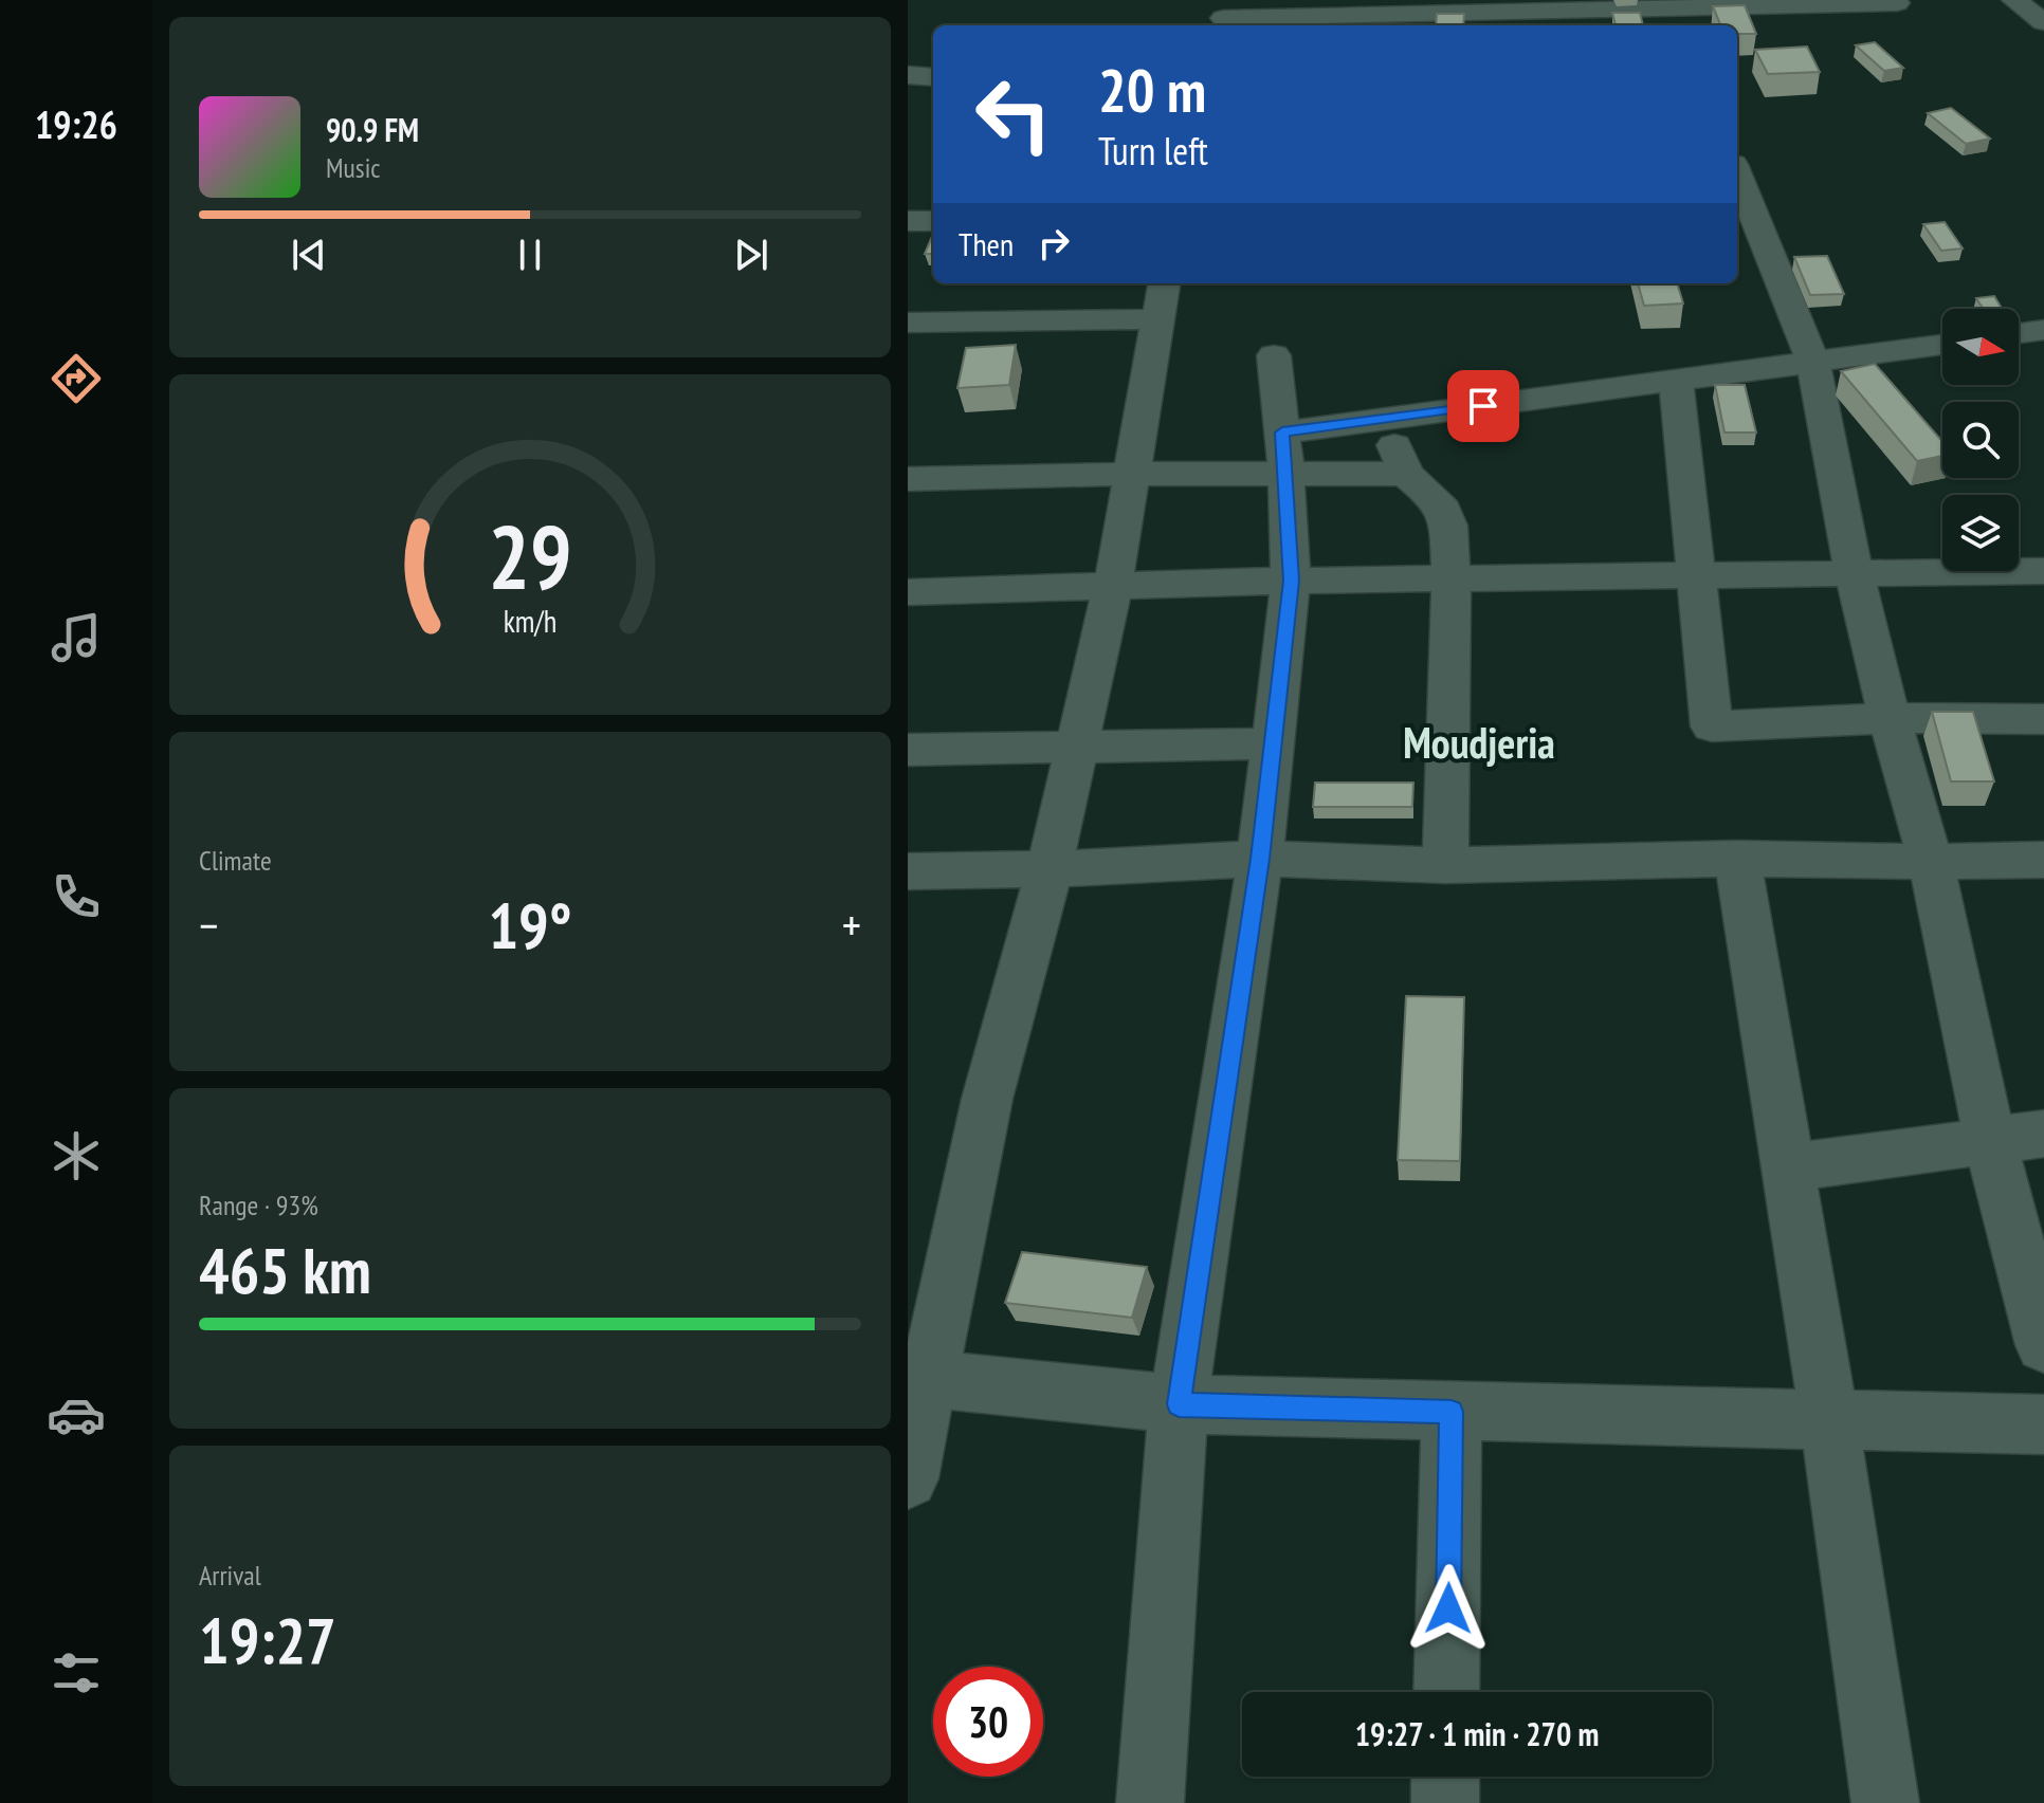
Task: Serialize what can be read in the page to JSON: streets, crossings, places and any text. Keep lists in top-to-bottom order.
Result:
{
  "districts": ["Moudjeria"],
  "north": "right",
  "page": {
    "tabs": "19:26",
    "turn": ["20 m", "Turn left"],
    "song": ["90.9 FM", "Music"],
    "then": "Then",
    "tile": [
      "Climate",
      ["Range · 93%", "465 km"],
      ["Arrival", "19:27"]
    ],
    "heat": ["−", "19°", "+"],
    "limit": "30",
    "trip": "19:27 · 1 min · 270 m",
    "gauge": ["29", "km/h"]
  }
}
